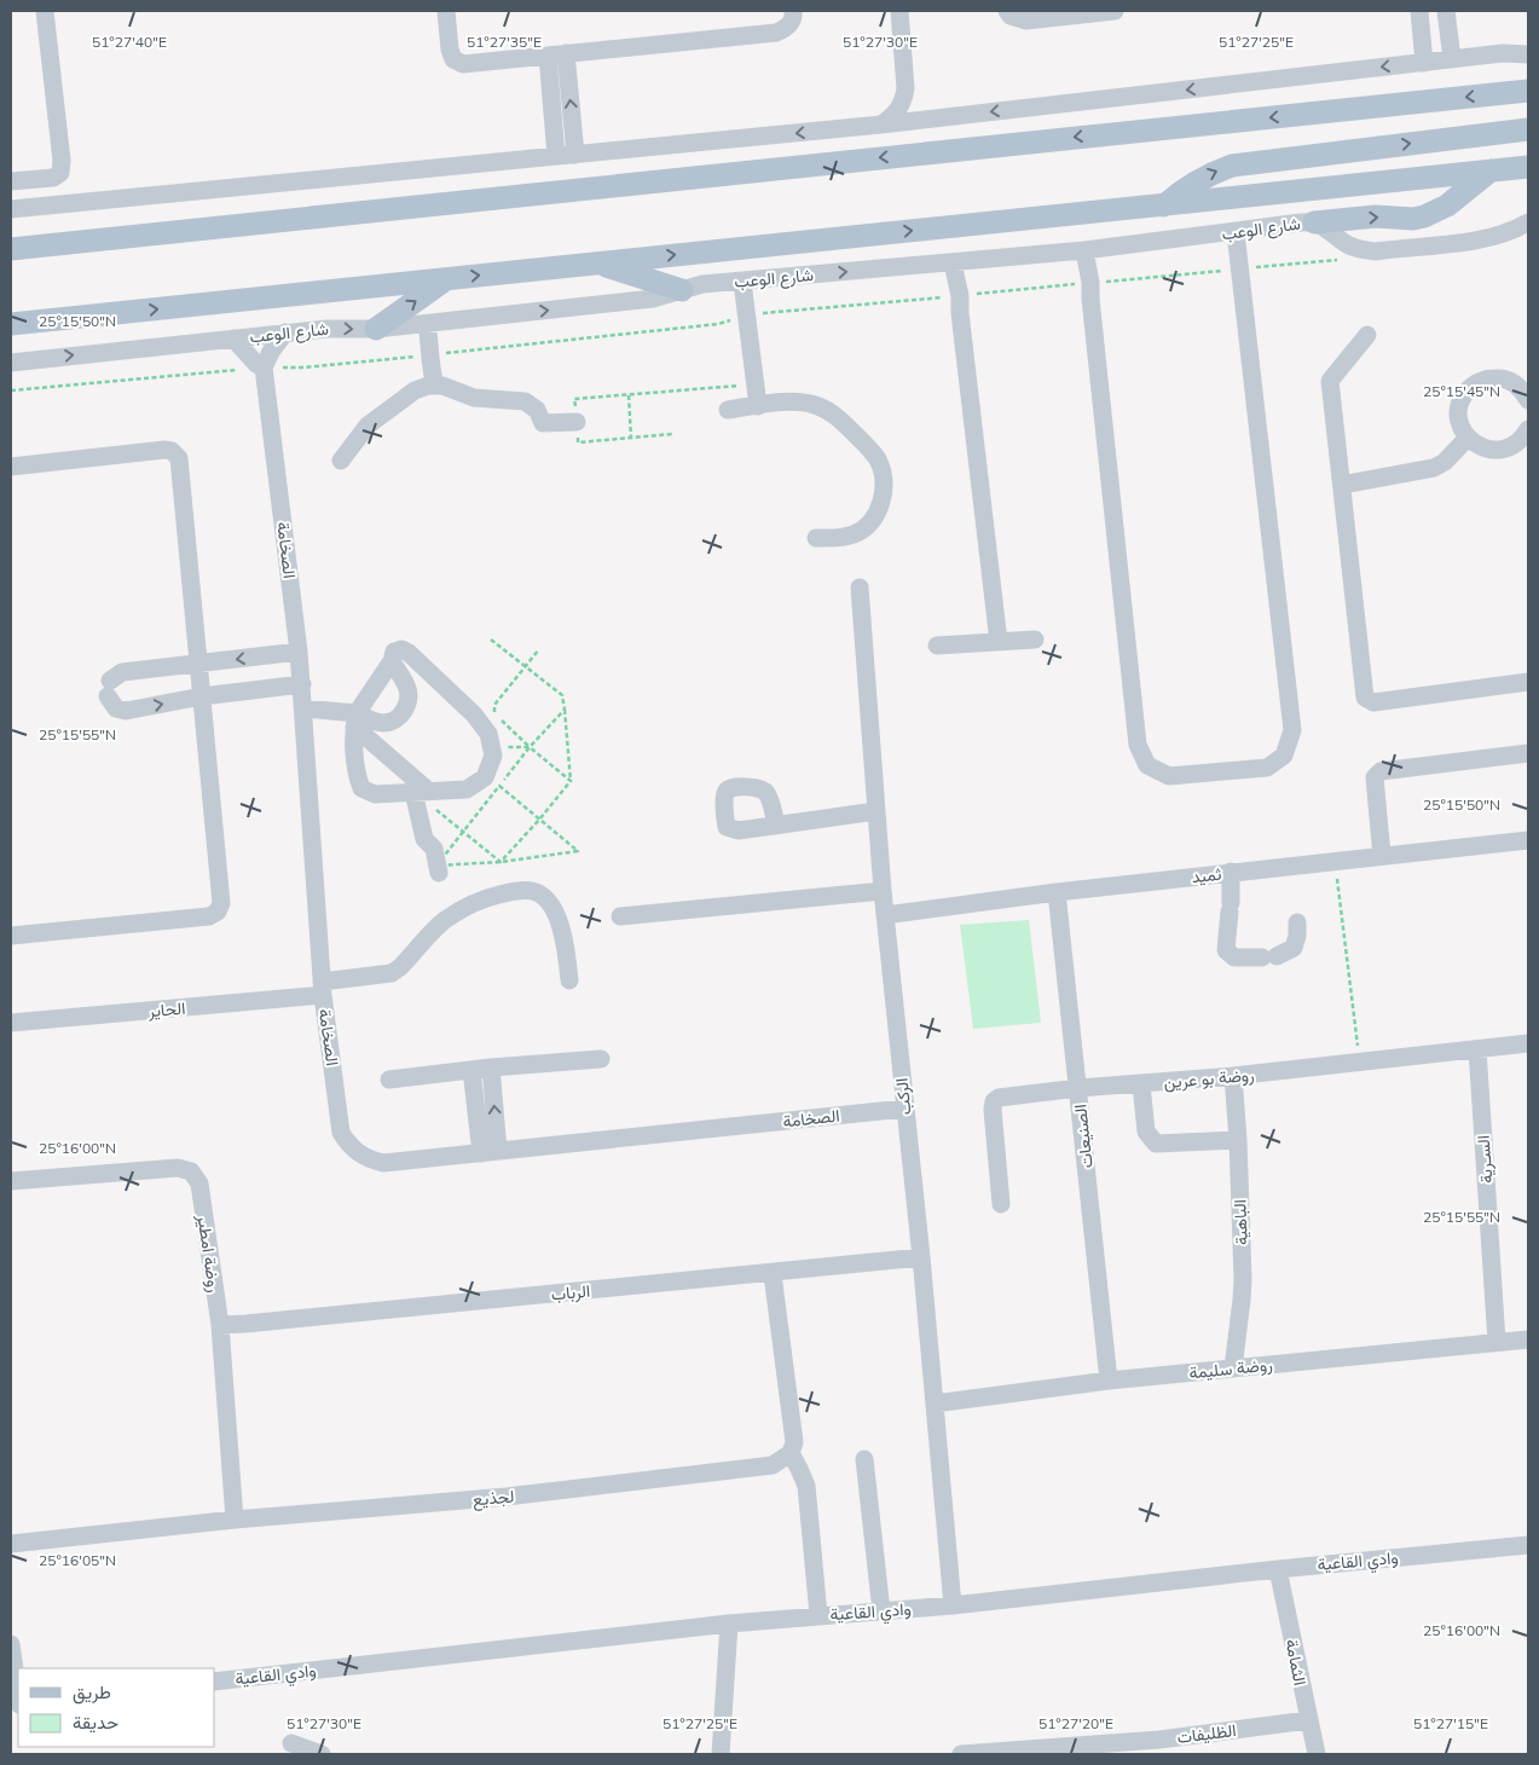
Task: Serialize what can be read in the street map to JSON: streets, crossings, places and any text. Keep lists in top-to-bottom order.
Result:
{
  "streets": {
    "main road": ["شارع الوعب"],
    "street": [
      "الصخامة",
      "ثميد",
      "الحاير",
      "روضة بو عرين",
      "الركب",
      "الصنيعات",
      "السـرية",
      "الباهية",
      "روضة امطير",
      "الرباب",
      "روضة سليمة",
      "لجذيع",
      "وادي القاعية",
      "الثمامة",
      "الظليفات"
    ]
  },
  "crossings": [
    ["الصخامة", "الحاير"],
    ["الصخامة", "الركب"],
    ["ثميد", "الركب"],
    ["ثميد", "الصنيعات"],
    ["روضة بو عرين", "الصنيعات"],
    ["روضة بو عرين", "السـرية"],
    ["روضة بو عرين", "الباهية"],
    ["الركب", "الرباب"],
    ["الركب", "روضة سليمة"],
    ["الركب", "وادي القاعية"],
    ["الصنيعات", "روضة سليمة"],
    ["السـرية", "روضة سليمة"],
    ["الباهية", "روضة سليمة"],
    ["روضة امطير", "الرباب"],
    ["روضة امطير", "لجذيع"],
    ["وادي القاعية", "الثمامة"],
    ["الثمامة", "الظليفات"]
  ],
  "legend": ["طريق", "حديقة"],
  "coordinates": [
    "51°27'40\"E",
    "51°27'35\"E",
    "51°27'30\"E",
    "51°27'25\"E",
    "25°15'50\"N",
    "25°15'45\"N",
    "25°15'55\"N",
    "25°16'00\"N",
    "25°16'05\"N",
    "51°27'20\"E",
    "51°27'15\"E"
  ]
}
